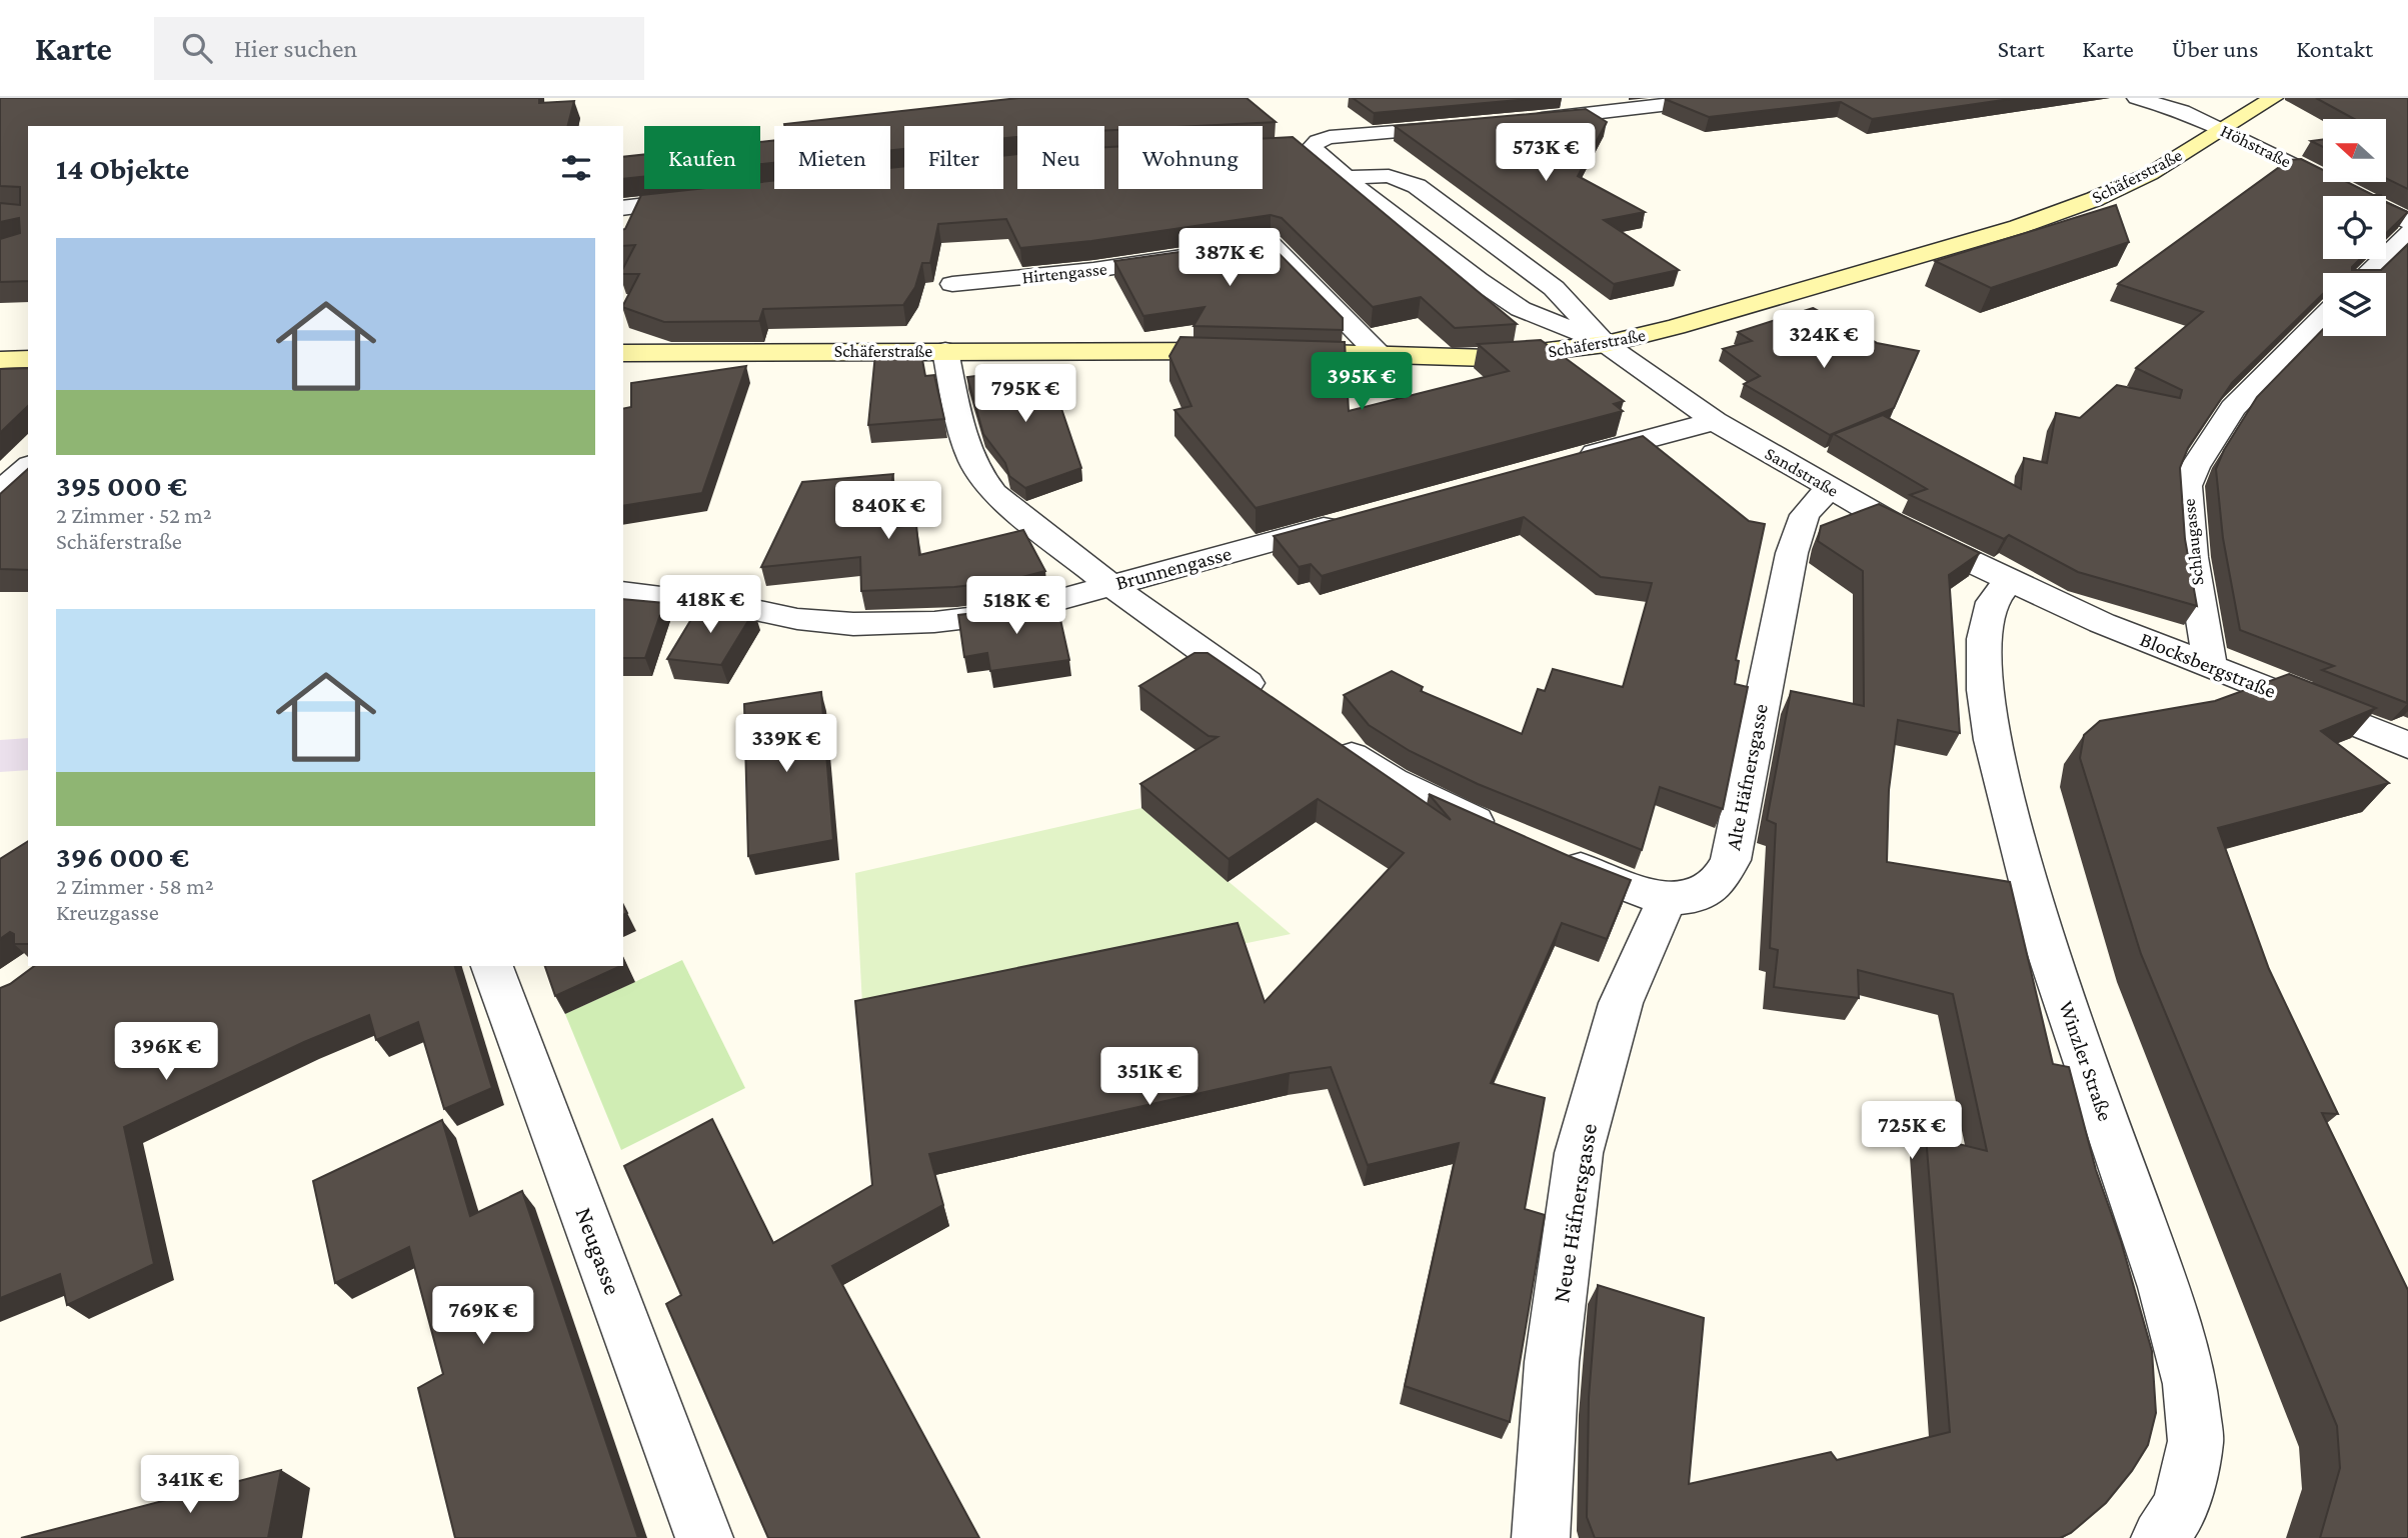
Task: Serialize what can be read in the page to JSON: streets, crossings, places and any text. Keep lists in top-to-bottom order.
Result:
{
  "streets": {
    "main road": ["Schäferstraße"],
    "street": [
      "Höhstraße",
      "Hirtengasse",
      "Sandstraße",
      "Schlaugasse",
      "Brunnengasse",
      "Blocksbergstraße",
      "Alte Häfnersgasse",
      "Winzler Straße",
      "Neue Häfnersgasse",
      "Neugasse"
    ]
  },
  "crossings": [
    ["Höhstraße", "Schäferstraße"],
    ["Schäferstraße", "Hirtengasse"],
    ["Schäferstraße", "Sandstraße"],
    ["Sandstraße", "Blocksbergstraße"],
    ["Sandstraße", "Alte Häfnersgasse"],
    ["Sandstraße", "Winzler Straße"],
    ["Schlaugasse", "Blocksbergstraße"],
    ["Blocksbergstraße", "Winzler Straße"],
    ["Alte Häfnersgasse", "Neue Häfnersgasse"]
  ],
  "north": "left",
  "page": {
    "header": "Karte",
    "search": "Hier suchen",
    "nav": [
      "Start",
      "Karte",
      "Über uns",
      "Kontakt"
    ],
    "price": [
      "573K €",
      "387K €",
      "324K €",
      "395K €",
      "795K €",
      "840K €",
      "418K €",
      "518K €",
      "339K €",
      "396K €",
      "351K €",
      "725K €",
      "769K €",
      "341K €"
    ],
    "chip": [
      "Kaufen",
      "Mieten",
      "Filter",
      "Neu",
      "Wohnung"
    ],
    "heading": "14 Objekte",
    "list": [
      {
        "name": "395 000 €",
        "note": "2 Zimmer · 52 m² · Schäferstraße"
      },
      {
        "name": "396 000 €",
        "note": "2 Zimmer · 58 m² · Kreuzgasse"
      }
    ]
  }
}
